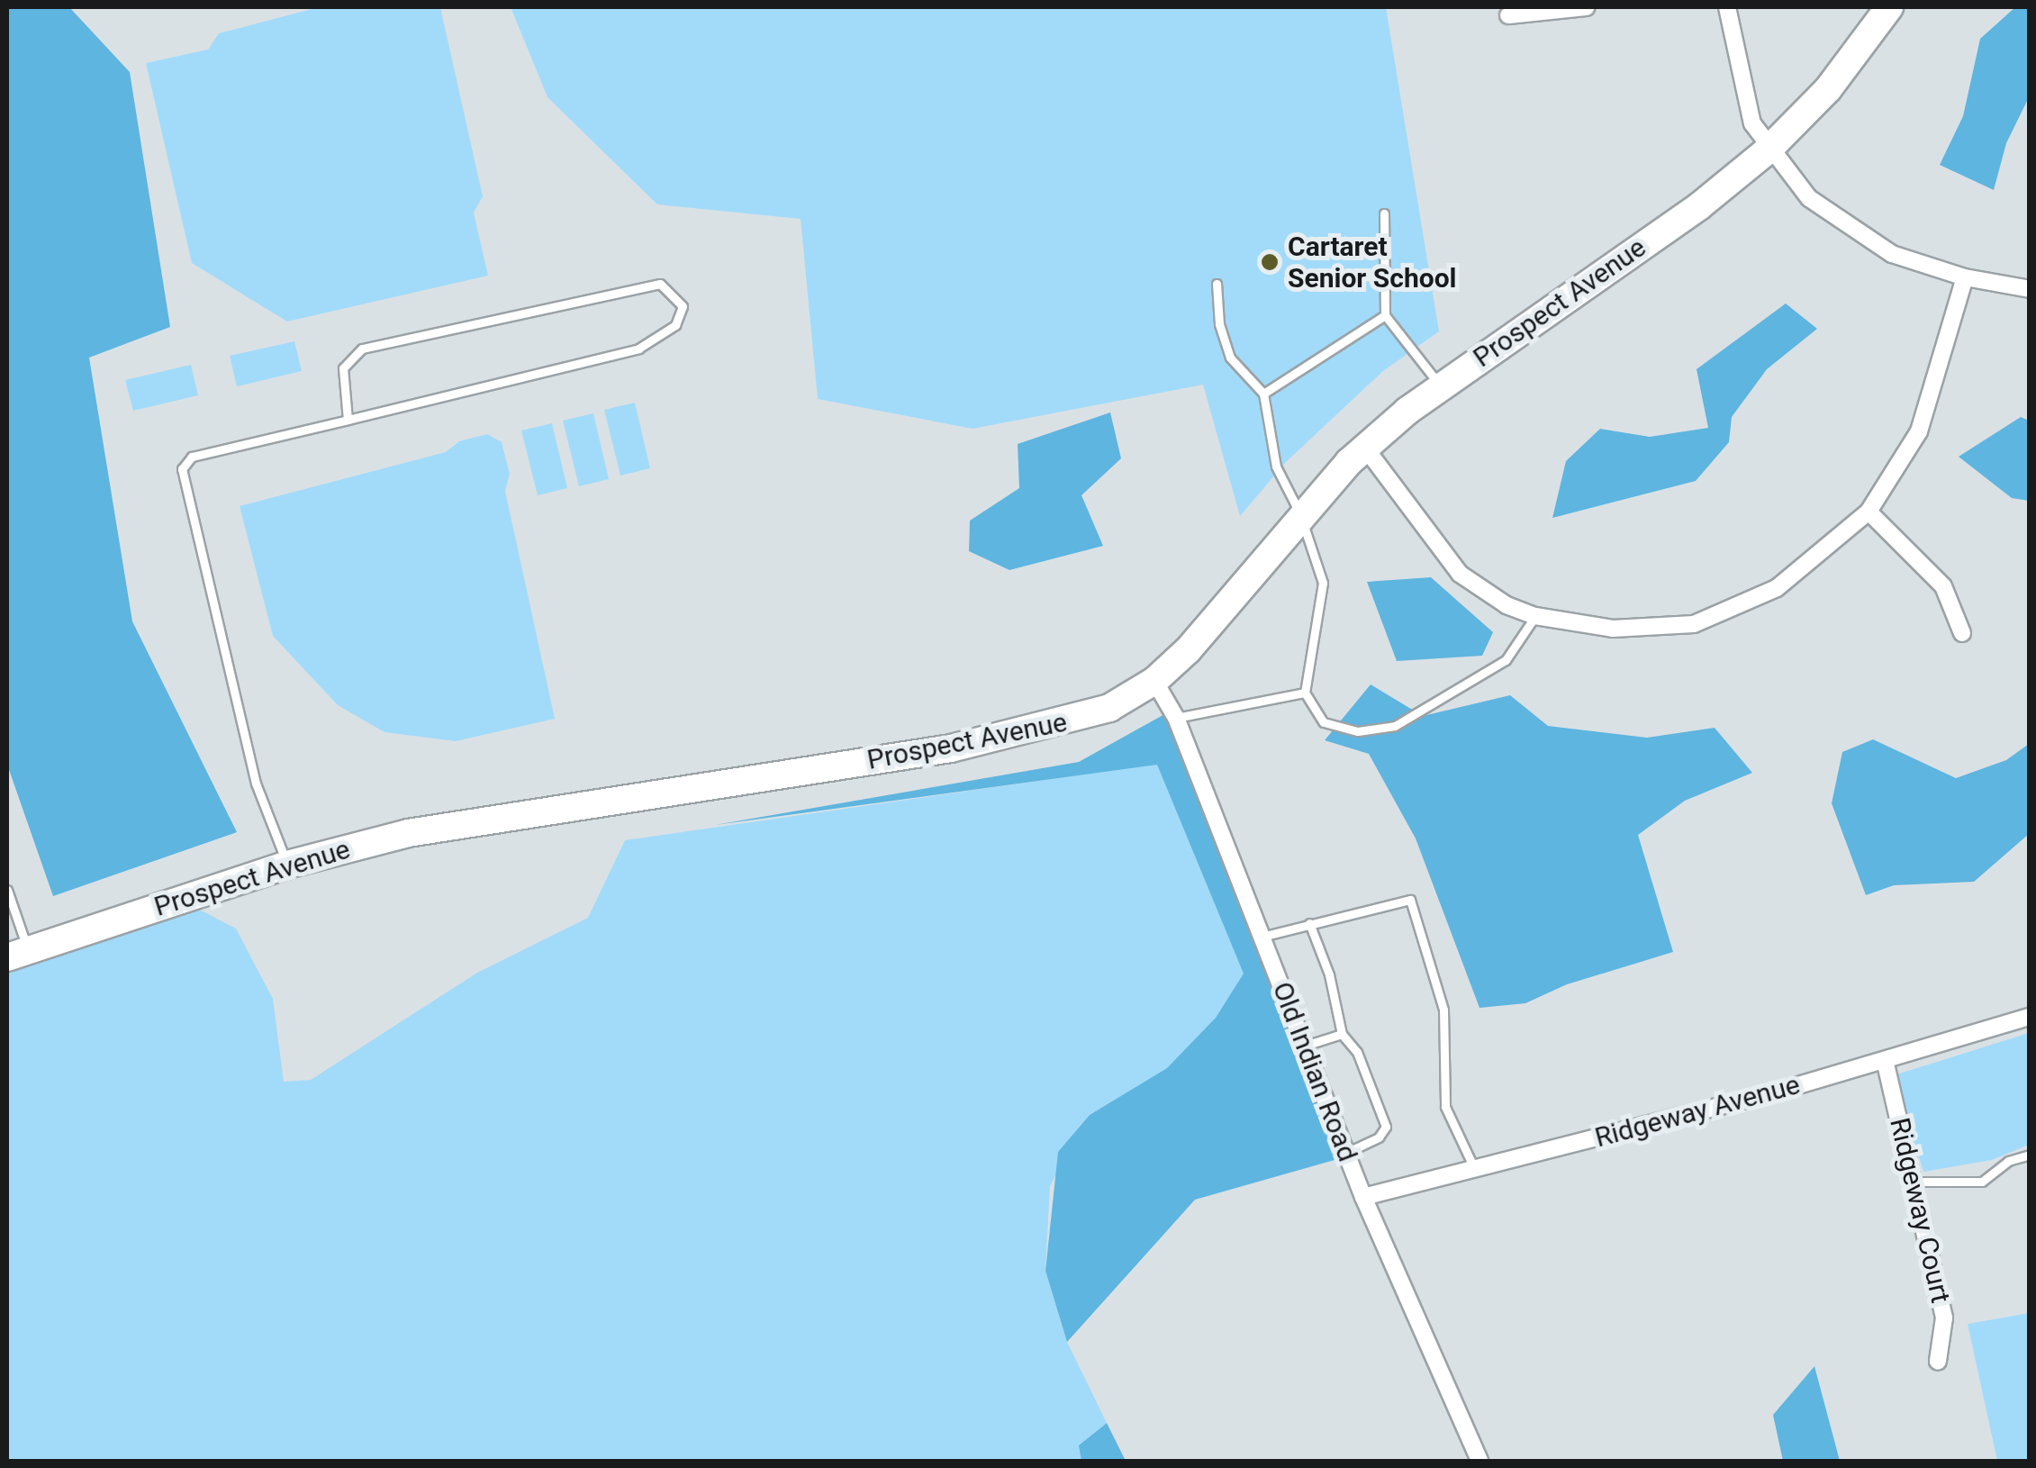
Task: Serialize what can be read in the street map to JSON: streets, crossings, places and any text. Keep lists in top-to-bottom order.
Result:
{
  "streets": {
    "main road": ["Prospect Avenue"],
    "street": ["Old Indian Road", "Ridgeway Avenue", "Ridgeway Court"]
  },
  "crossings": [
    ["Prospect Avenue", "Old Indian Road"],
    ["Old Indian Road", "Ridgeway Avenue"],
    ["Ridgeway Avenue", "Ridgeway Court"]
  ],
  "places": ["Cartaret Senior School"]
}
